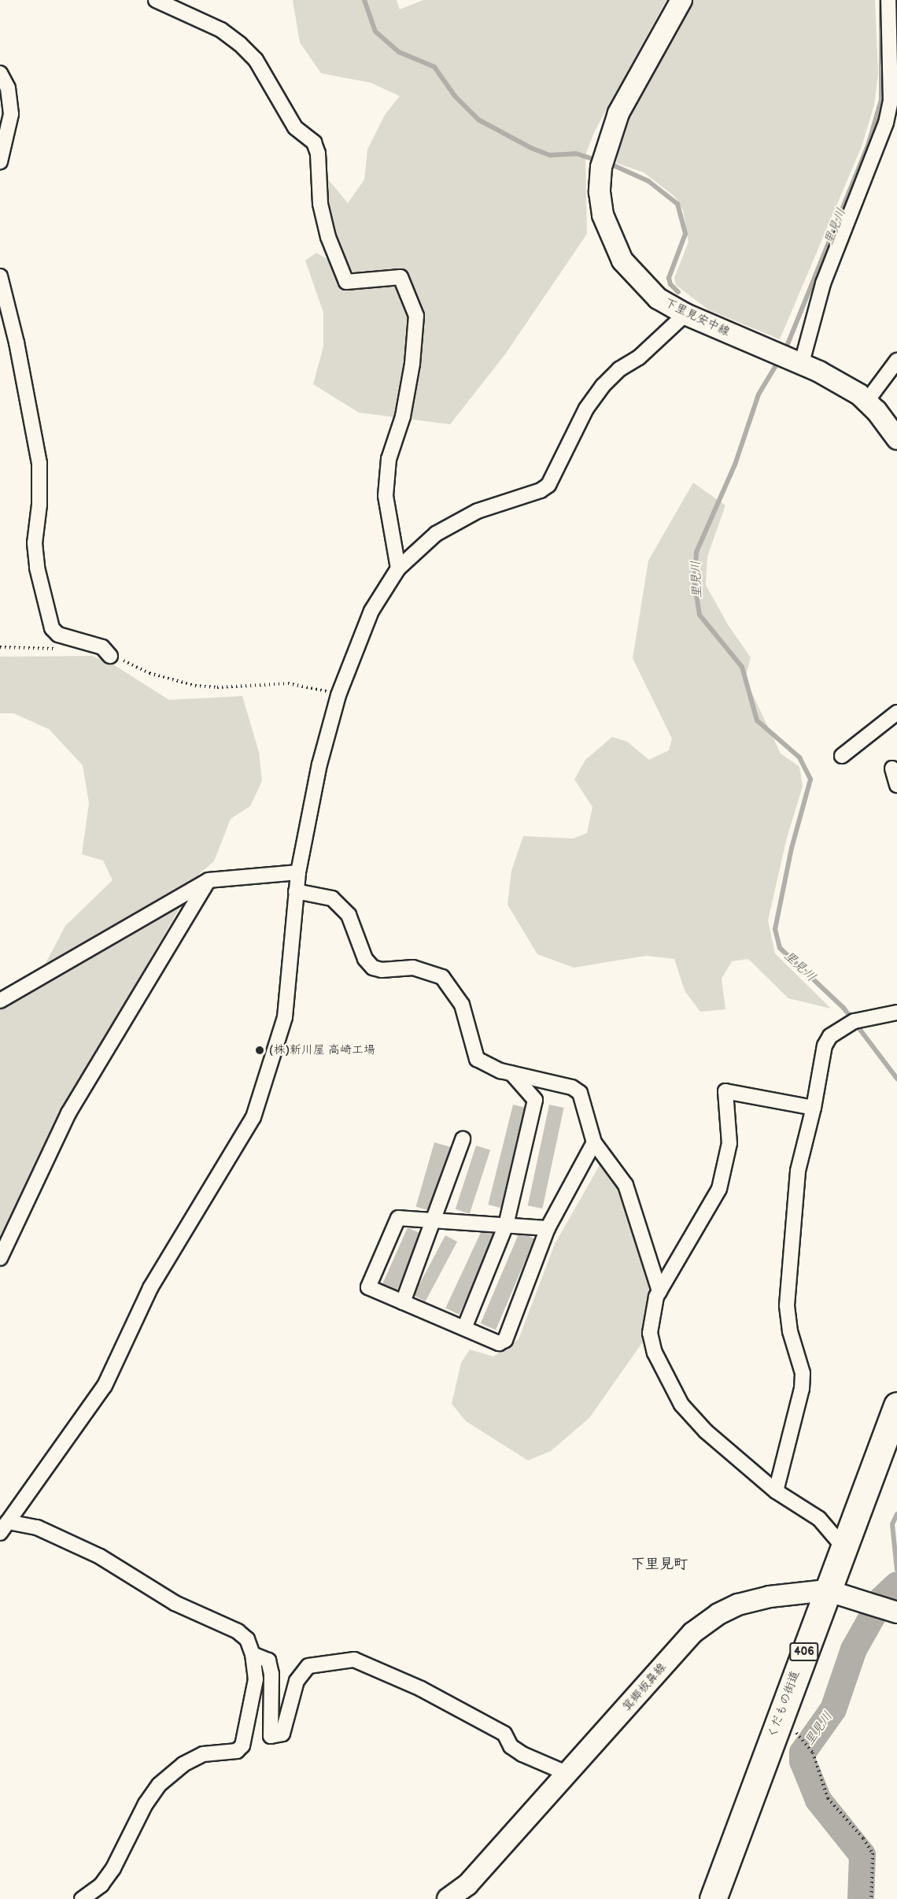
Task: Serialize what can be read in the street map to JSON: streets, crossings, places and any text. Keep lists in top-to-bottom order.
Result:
{
  "streets": {
    "highway": ["406", "くだもの街道"],
    "main road": ["下里見安中線", "箕郷板鼻線"]
  },
  "crossings": [
    ["箕郷板鼻線", "くだもの街道"]
  ],
  "districts": ["下里見町"],
  "water": ["里見川"],
  "places": ["(株)新川屋 高崎工場"]
}
